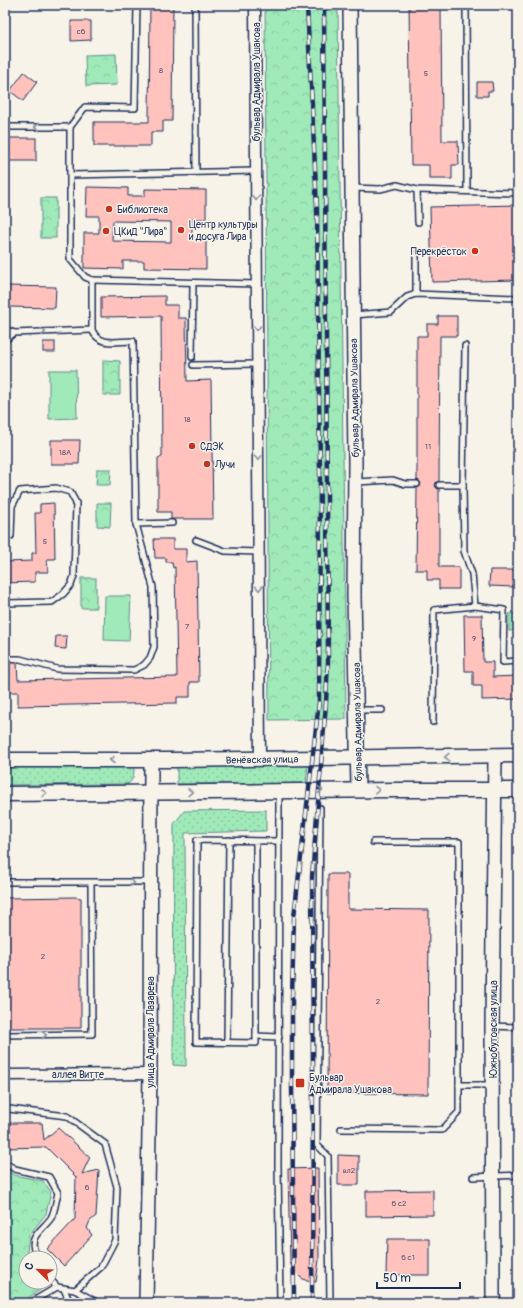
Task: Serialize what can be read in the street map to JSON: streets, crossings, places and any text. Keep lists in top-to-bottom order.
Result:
{
  "streets": {
    "main road": ["Венёвская улица"],
    "street": [
      "бульвар Адмирала Ушакова",
      "Южнобутовская улица",
      "улица Адмирала Лазарева",
      "аллея Витте"
    ]
  },
  "crossings": [
    ["бульвар Адмирала Ушакова", "Венёвская улица"],
    ["Венёвская улица", "Южнобутовская улица"],
    ["Венёвская улица", "улица Адмирала Лазарева"],
    ["улица Адмирала Лазарева", "аллея Витте"]
  ],
  "one_way": ["бульвар Адмирала Ушакова"],
  "places": {
    "other": [
      "Библиотека",
      "Центр культуры и досуга Лира",
      "ЦКиД \"Лира\"",
      "Перекрёсток",
      "СДЭК",
      "Лучи"
    ],
    "transit": ["Бульвар Адмирала Ушакова"]
  },
  "house_numbers": [
    "с6",
    "8",
    "5",
    "18",
    "11",
    "18А",
    "5",
    "7",
    "9",
    "2",
    "2",
    "вл2",
    "6",
    "6 с2",
    "6 с1"
  ],
  "scale_bar": "50 m",
  "north": "top left"
}
